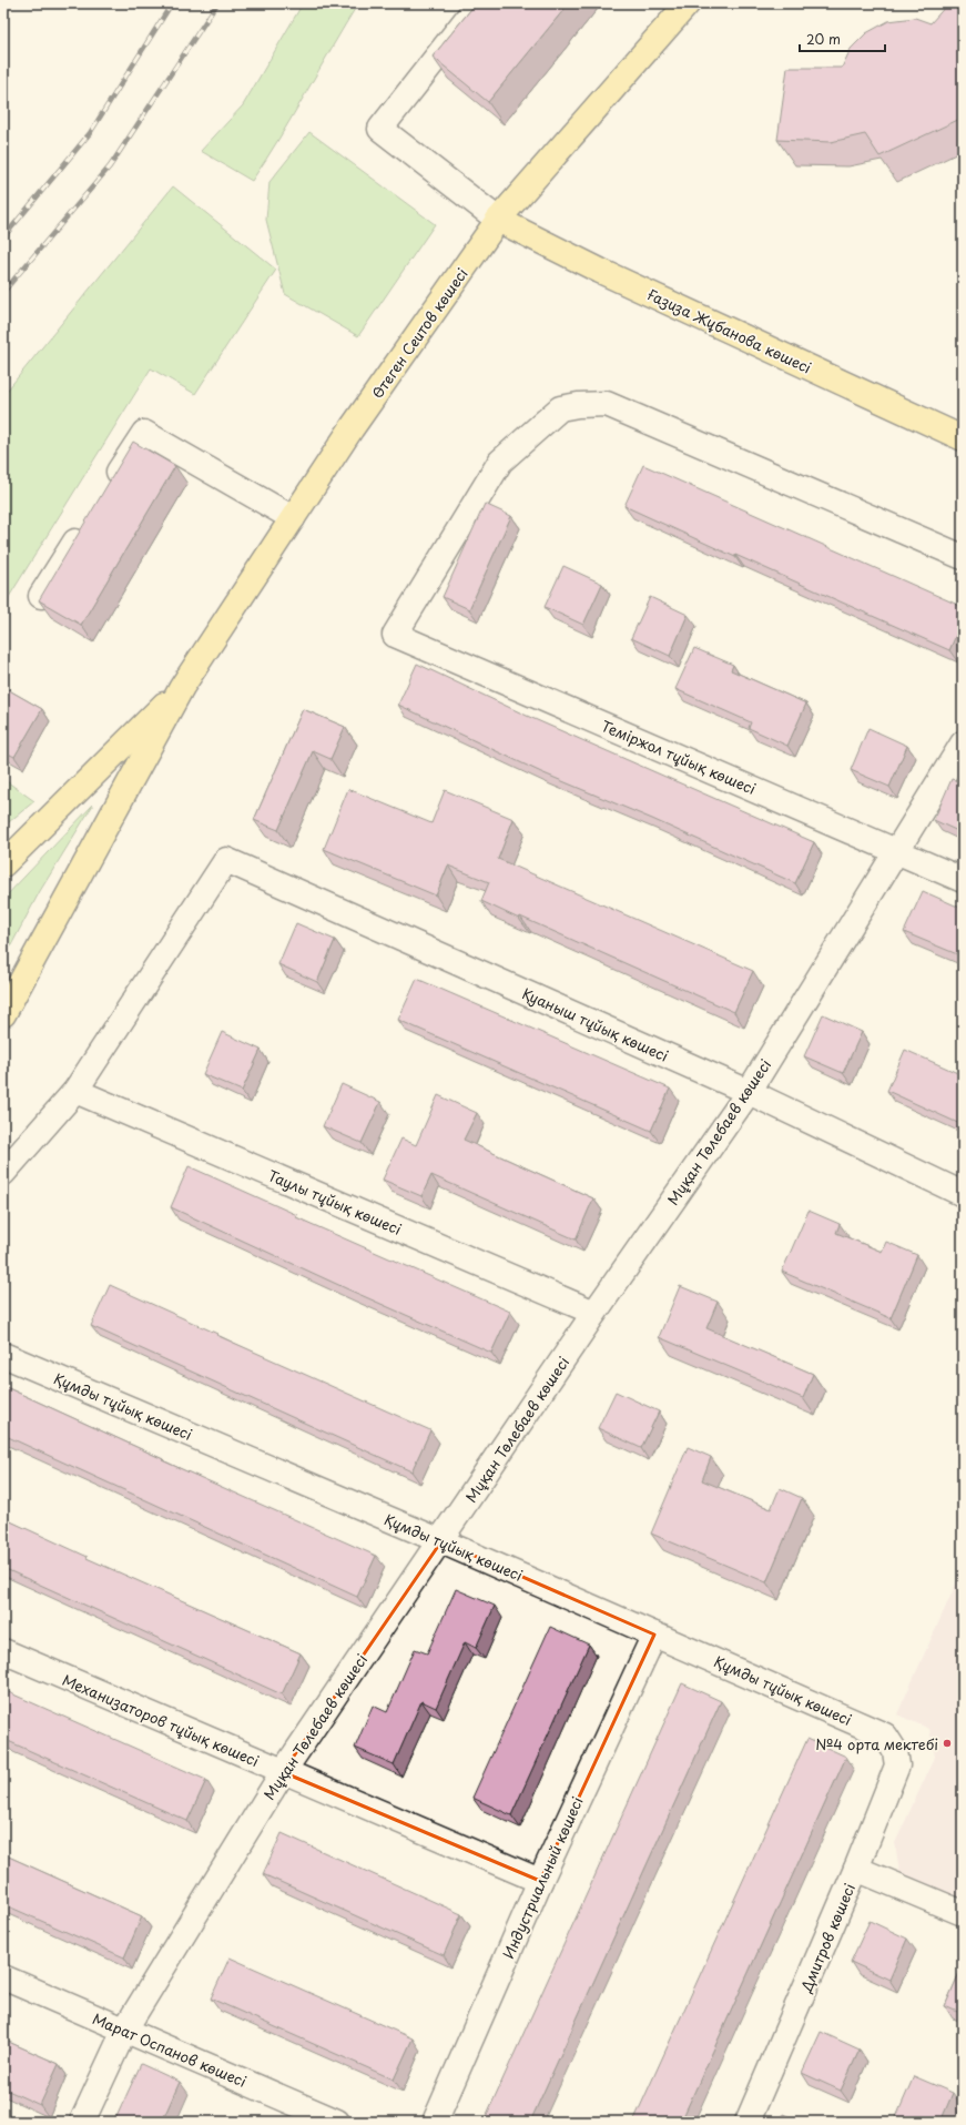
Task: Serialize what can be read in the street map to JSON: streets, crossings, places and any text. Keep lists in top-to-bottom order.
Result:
{
  "streets": {
    "main road": ["Ғазиза Жұбанова көшесі", "Өтеген Сеитов көшесі"],
    "street": [
      "Теміржол тұйық көшесі",
      "Қуаныш тұйық көшесі",
      "Мұқан Төлебаев көшесі",
      "Таулы тұйық көшесі",
      "Құмды тұйық көшесі",
      "Механизаторов тұйық көшесі",
      "Индустриальный көшесі",
      "Дмитров көшесі",
      "Марат Оспанов көшесі"
    ]
  },
  "crossings": [
    ["Ғазиза Жұбанова көшесі", "Өтеген Сеитов көшесі"],
    ["Теміржол тұйық көшесі", "Мұқан Төлебаев көшесі"],
    ["Қуаныш тұйық көшесі", "Мұқан Төлебаев көшесі"],
    ["Қуаныш тұйық көшесі", "Таулы тұйық көшесі"],
    ["Мұқан Төлебаев көшесі", "Таулы тұйық көшесі"],
    ["Мұқан Төлебаев көшесі", "Құмды тұйық көшесі"],
    ["Мұқан Төлебаев көшесі", "Механизаторов тұйық көшесі"],
    ["Мұқан Төлебаев көшесі", "Марат Оспанов көшесі"],
    ["Құмды тұйық көшесі", "Индустриальный көшесі"],
    ["Құмды тұйық көшесі", "Дмитров көшесі"],
    ["Механизаторов тұйық көшесі", "Индустриальный көшесі"]
  ],
  "places": ["№4 орта мектебі"],
  "scale_bar": "20 m"
}
